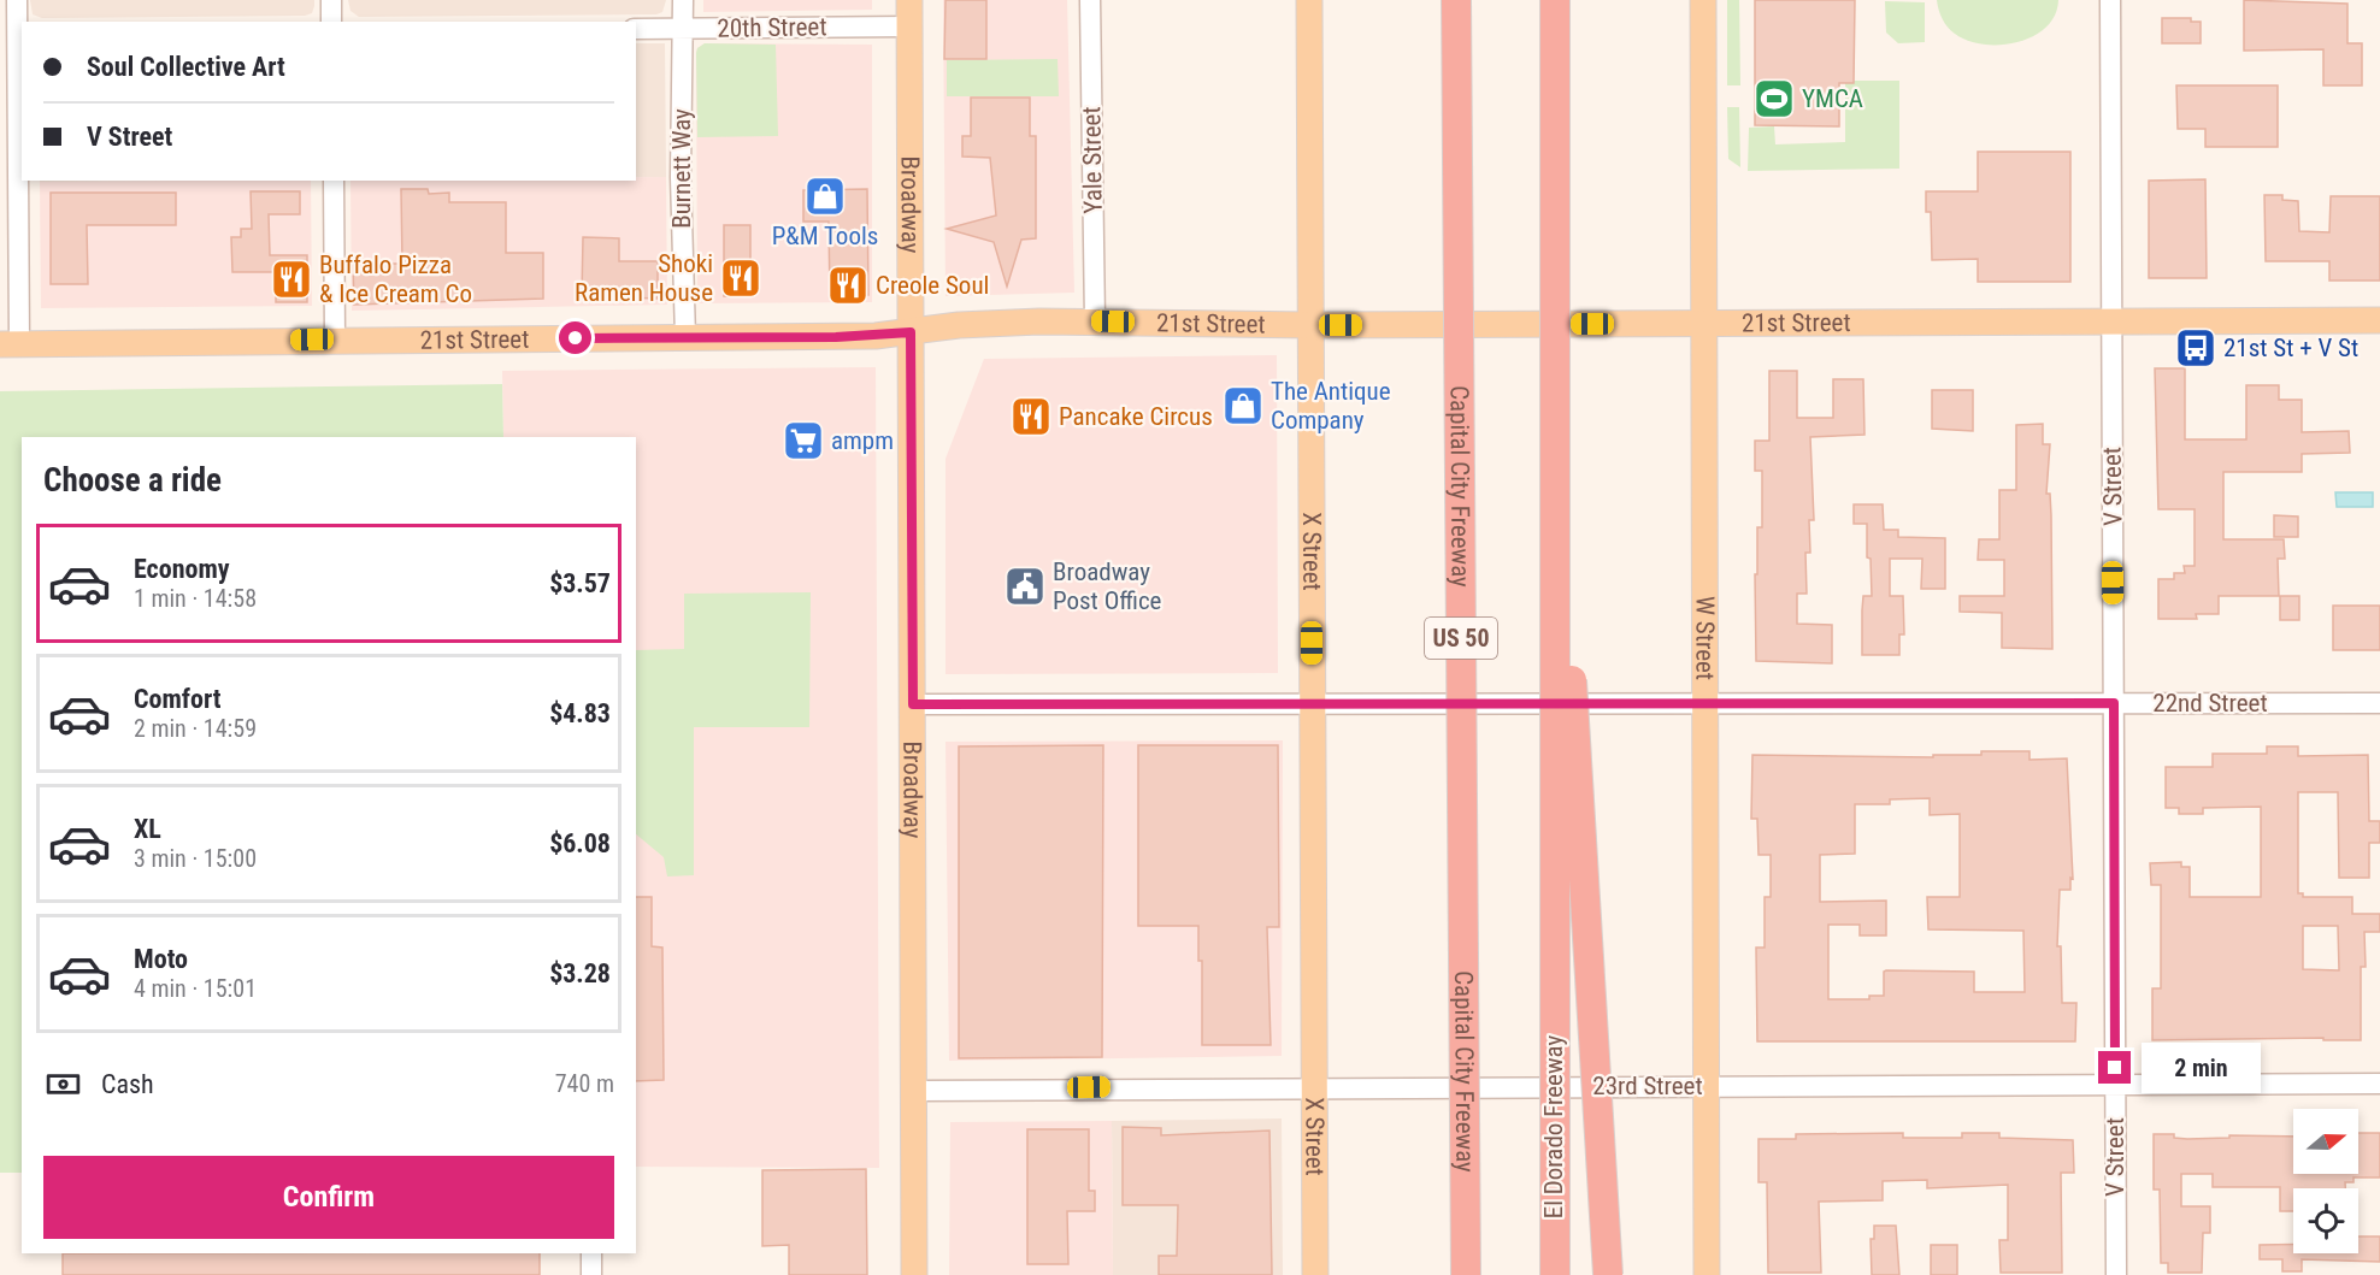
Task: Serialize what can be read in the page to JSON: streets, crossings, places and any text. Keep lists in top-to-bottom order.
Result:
{
  "streets": {
    "highway": ["Capital City Freeway", "US 50", "El Dorado Freeway"],
    "main road": [
      "Broadway",
      "21st Street",
      "X Street",
      "W Street"
    ],
    "street": [
      "20th Street",
      "Yale Street",
      "Burnett Way",
      "V Street",
      "22nd Street",
      "23rd Street"
    ]
  },
  "crossings": [
    ["20th Street", "Burnett Way"],
    ["20th Street", "Broadway"],
    ["Yale Street", "21st Street"],
    ["Burnett Way", "21st Street"],
    ["Broadway", "21st Street"],
    ["Broadway", "22nd Street"],
    ["Broadway", "23rd Street"],
    ["21st Street", "V Street"],
    ["21st Street", "X Street"],
    ["21st Street", "W Street"],
    ["V Street", "22nd Street"],
    ["V Street", "23rd Street"],
    ["X Street", "22nd Street"],
    ["X Street", "23rd Street"],
    ["W Street", "22nd Street"],
    ["W Street", "23rd Street"]
  ],
  "places": {
    "sports": ["YMCA"],
    "shop": ["P&M Tools", "The Antique Company"],
    "restaurant": [
      "Shoki Ramen House",
      "Buffalo Pizza & Ice Cream Co",
      "Creole Soul",
      "Pancake Circus"
    ],
    "bus stop": ["21st St + V St"],
    "supermarket": ["ampm"],
    "public building": ["Broadway Post Office"]
  },
  "north": "right",
  "page": {
    "banner": ["Soul Collective Art", "V Street"],
    "heading": "Choose a ride",
    "list": [
      {
        "name": "Economy",
        "note": "1 min · 14:58",
        "value": "$3.57"
      },
      {
        "name": "Comfort",
        "note": "2 min · 14:59",
        "value": "$4.83"
      },
      {
        "name": "XL",
        "note": "3 min · 15:00",
        "value": "$6.08"
      },
      {
        "name": "Moto",
        "note": "4 min · 15:01",
        "value": "$3.28"
      }
    ],
    "bubble": "2 min",
    "pay": ["Cash", "740 m"],
    "buttons": "Confirm"
  }
}
